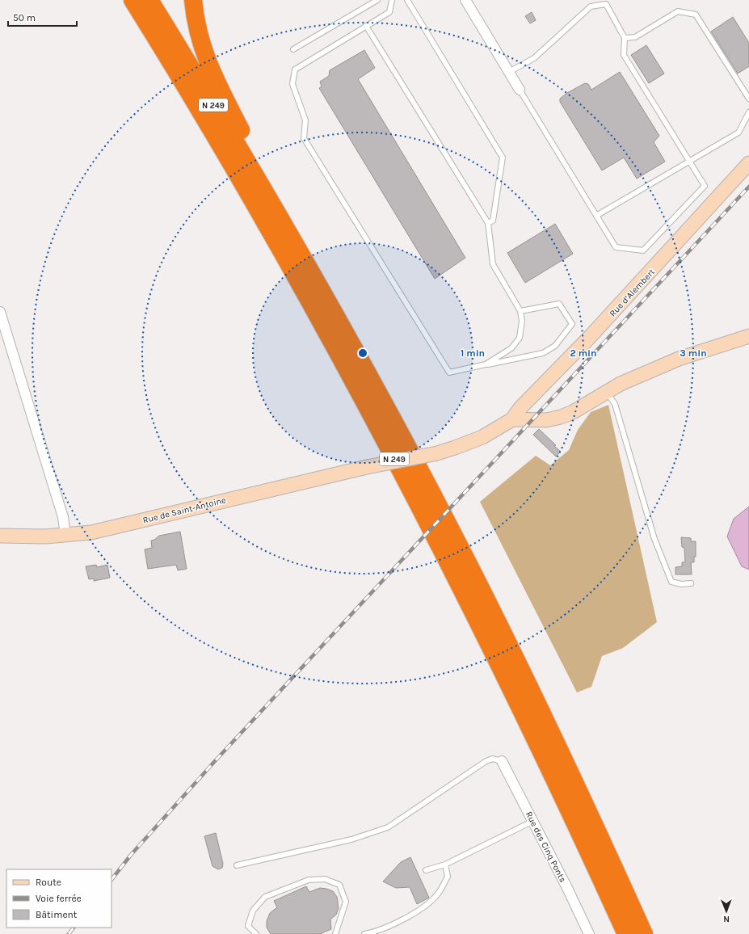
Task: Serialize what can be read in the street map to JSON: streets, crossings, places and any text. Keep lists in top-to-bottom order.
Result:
{
  "streets": {
    "highway": ["N 249"],
    "street": ["Rue d’Alembert", "Rue de Saint-Antoine", "Rue des Cinq Ponts"]
  },
  "crossings": [
    ["Rue d’Alembert", "Rue de Saint-Antoine"]
  ],
  "legend": ["Route", "Voie ferrée", "Bâtiment"],
  "scale_bar": "50 m",
  "north": "bottom",
  "rings": ["1 min", "2 min", "3 min"]
}
